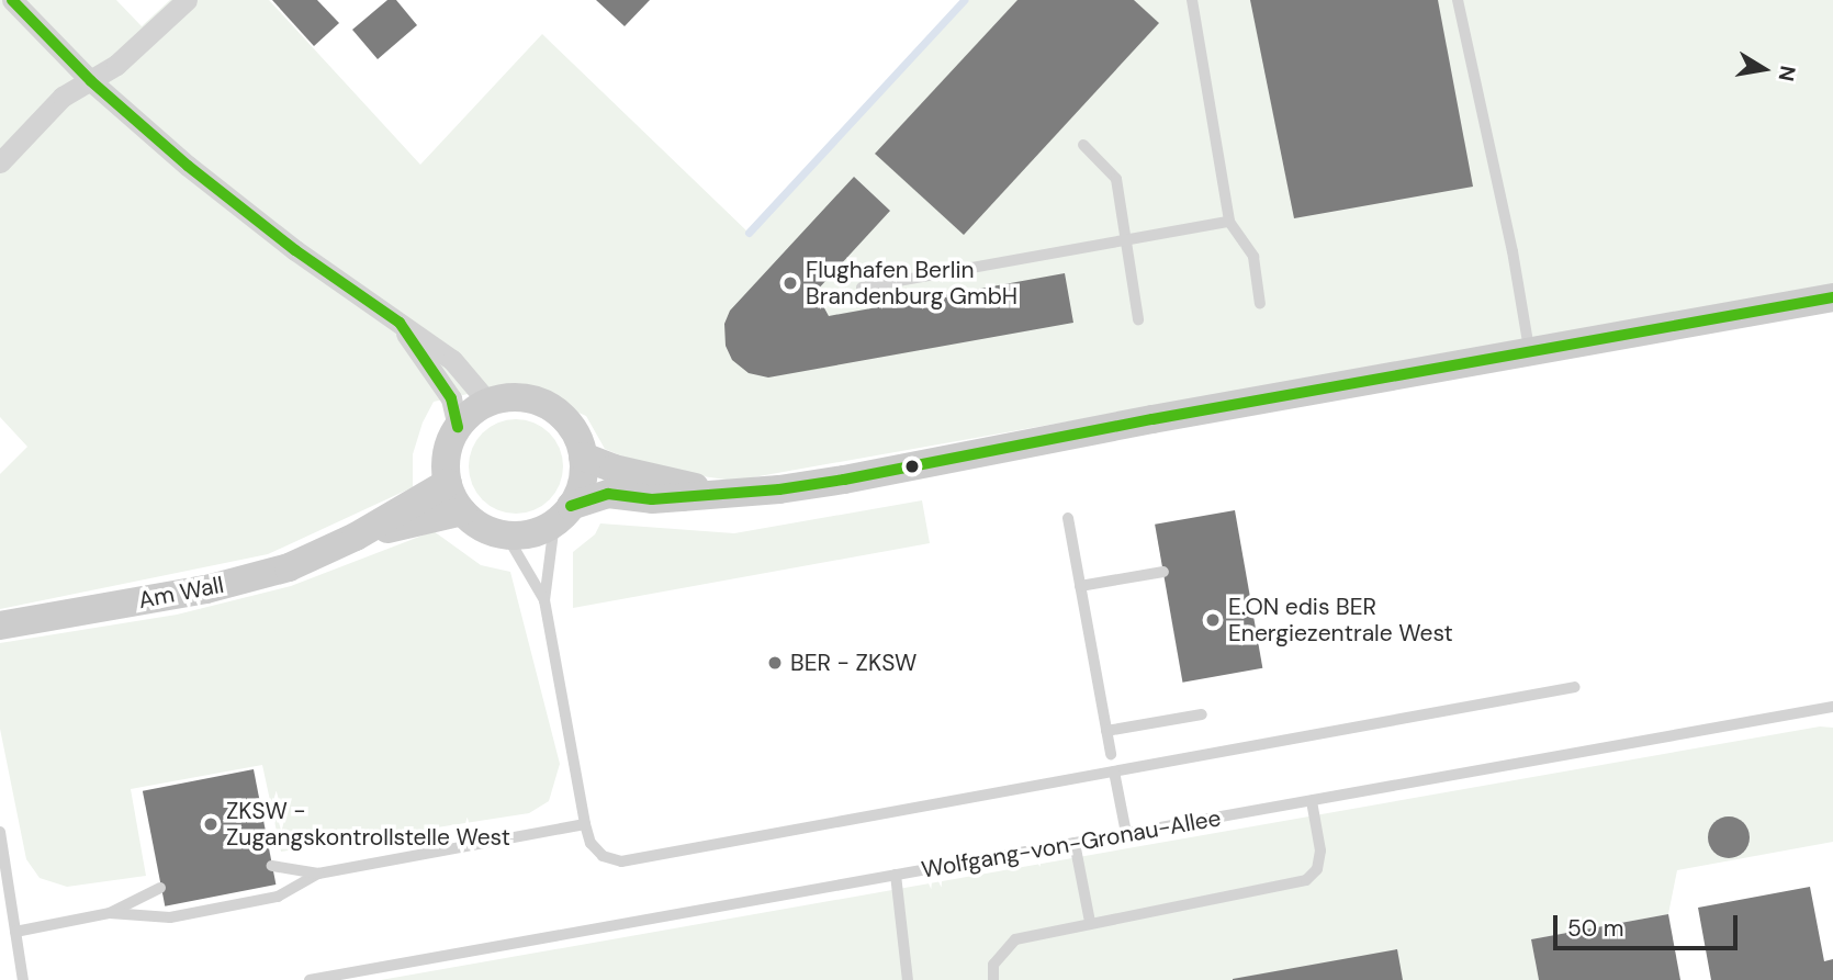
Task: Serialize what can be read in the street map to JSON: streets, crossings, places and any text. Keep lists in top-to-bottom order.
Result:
{
  "streets": {
    "street": ["Am Wall"],
    "lane": ["Wolfgang-von-Gronau-Allee"]
  },
  "places": [
    "Flughafen Berlin Brandenburg GmbH",
    "E.ON edis BER Energiezentrale West",
    "BER - ZKSW",
    "ZKSW - Zugangskontrollstelle West"
  ],
  "scale_bar": "50 m",
  "north": "right"
}
